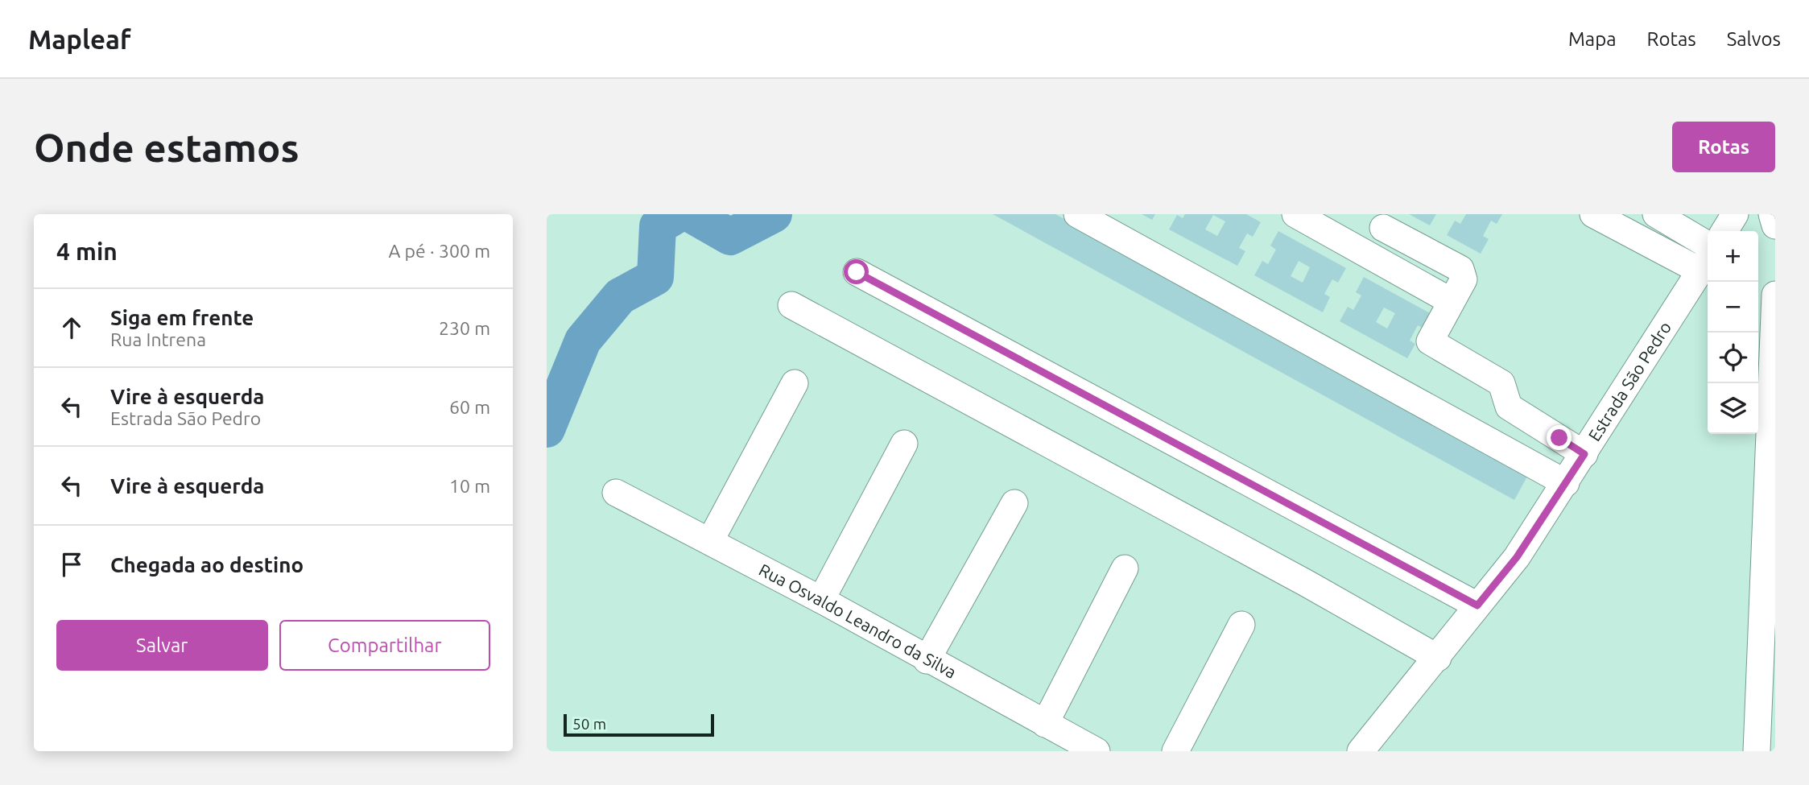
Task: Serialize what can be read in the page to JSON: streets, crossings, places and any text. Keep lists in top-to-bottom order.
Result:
{
  "streets": {
    "street": ["Estrada São Pedro", "Rua Osvaldo Leandro da Silva"]
  },
  "scale_bar": "50 m",
  "page": {
    "header": "Mapleaf",
    "nav": ["Mapa", "Rotas", "Salvos"],
    "buttons": [
      "Rotas",
      ["Salvar", "Compartilhar"]
    ],
    "title": "Onde estamos",
    "heading": ["4 min", "A pé · 300 m"],
    "map_buttons": ["+", "−"],
    "list": [
      ["Siga em frente", "Rua Intrena", "230 m"],
      ["Vire à esquerda", "Estrada São Pedro", "60 m"],
      ["Vire à esquerda", "10 m"],
      "Chegada ao destino"
    ],
    "scale": "50 m"
  }
}
